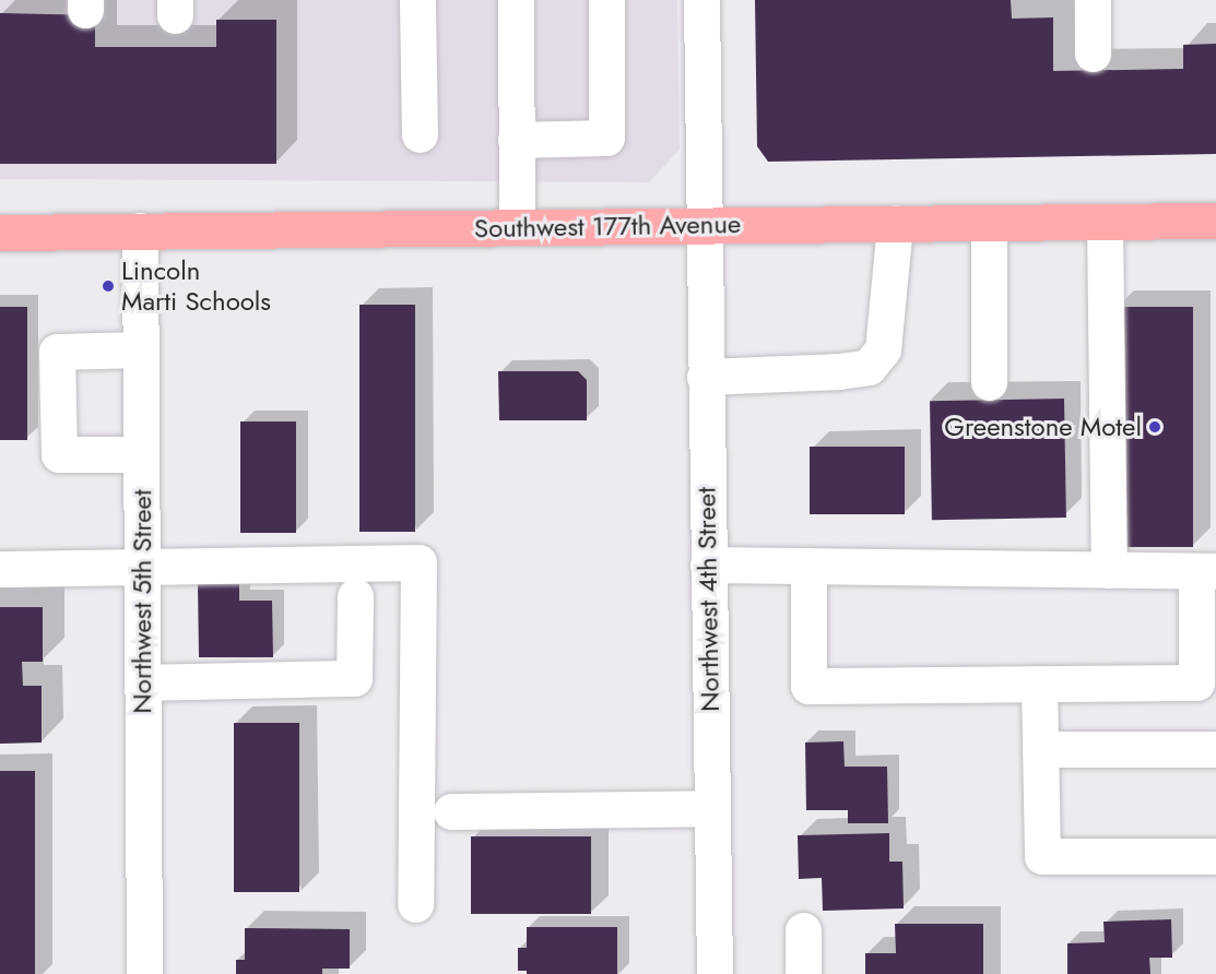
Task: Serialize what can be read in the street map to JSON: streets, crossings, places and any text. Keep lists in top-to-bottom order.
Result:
{
  "streets": {
    "main road": ["Southwest 177th Avenue"],
    "street": ["Northwest 4th Street", "Northwest 5th Street"]
  },
  "crossings": [
    ["Southwest 177th Avenue", "Northwest 4th Street"],
    ["Southwest 177th Avenue", "Northwest 5th Street"]
  ],
  "places": ["Lincoln Marti Schools", "Greenstone Motel"]
}
